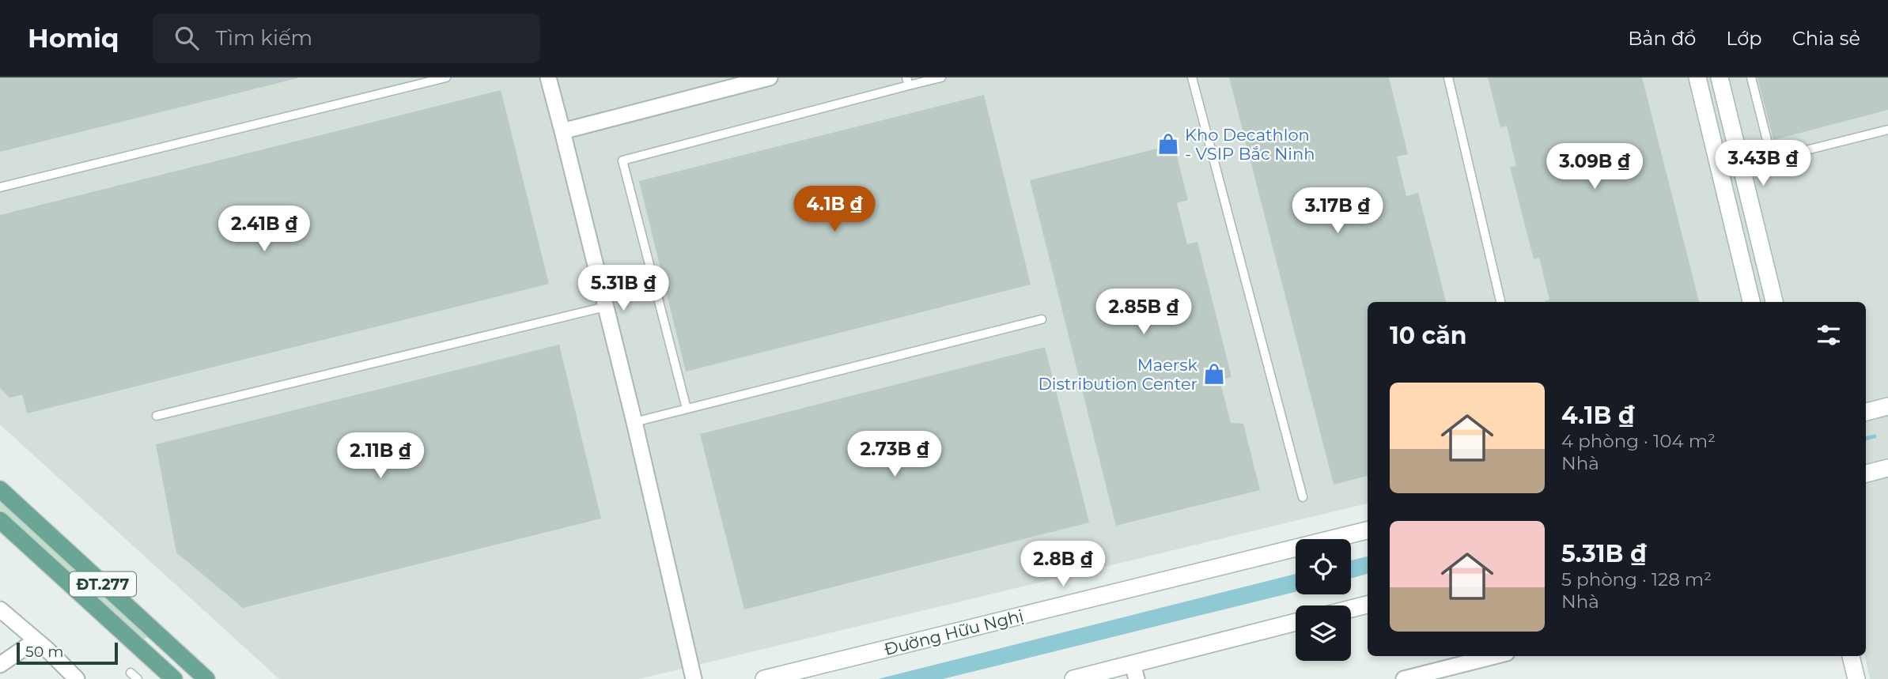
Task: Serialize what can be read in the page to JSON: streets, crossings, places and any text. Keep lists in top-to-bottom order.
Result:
{
  "streets": {
    "main road": ["ĐT.277", "Đường Hữu Nghị"]
  },
  "places": {
    "shop": ["Kho Decathlon - VSIP Bắc Ninh", "Maersk Distribution Center"]
  },
  "scale_bar": "50 m",
  "page": {
    "header": "Homiq",
    "search": "Tìm kiếm",
    "nav": ["Bản đồ", "Lớp", "Chia sẻ"],
    "price": [
      "3.43B ₫",
      "3.09B ₫",
      "4.1B ₫",
      "3.17B ₫",
      "2.41B ₫",
      "5.31B ₫",
      "2.85B ₫",
      "2.73B ₫",
      "2.11B ₫",
      "2.8B ₫"
    ],
    "heading": "10 căn",
    "list": [
      {
        "name": "4.1B ₫",
        "note": "4 phòng · 104 m² · Nhà"
      },
      {
        "name": "5.31B ₫",
        "note": "5 phòng · 128 m² · Nhà"
      }
    ],
    "scale": "50 m"
  }
}
